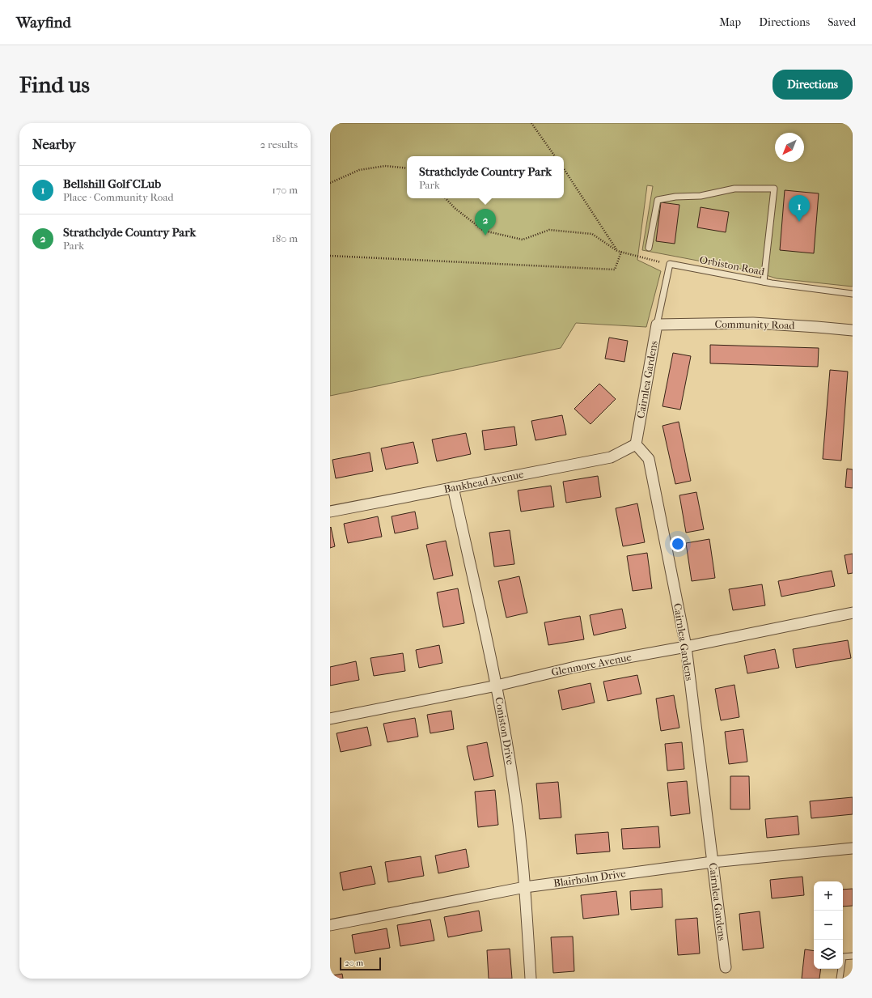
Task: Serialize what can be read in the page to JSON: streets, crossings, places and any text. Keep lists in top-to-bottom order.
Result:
{
  "streets": {
    "street": [
      "Community Road",
      "Cairnlea Gardens",
      "Bankhead Avenue",
      "Glenmore Avenue",
      "Coniston Drive",
      "Blairholm Drive"
    ],
    "lane": ["Orbiston Road"]
  },
  "crossings": [
    ["Community Road", "Cairnlea Gardens"],
    ["Cairnlea Gardens", "Bankhead Avenue"],
    ["Cairnlea Gardens", "Glenmore Avenue"],
    ["Cairnlea Gardens", "Blairholm Drive"],
    ["Bankhead Avenue", "Coniston Drive"],
    ["Glenmore Avenue", "Coniston Drive"],
    ["Coniston Drive", "Blairholm Drive"]
  ],
  "scale_bar": "20 m",
  "north": "bottom left",
  "page": {
    "header": "Wayfind",
    "nav": ["Map", "Directions", "Saved"],
    "buttons": "Directions",
    "title": "Find us",
    "heading": ["Nearby", "2 results"],
    "popup": ["Strathclyde Country Park", "Park"],
    "list": [
      {
        "mark": "1",
        "name": "Bellshill Golf CLub",
        "note": "Place · Community Road",
        "value": "170 m"
      },
      {
        "mark": "2",
        "name": "Strathclyde Country Park",
        "note": "Park",
        "value": "180 m"
      }
    ],
    "pins": ["1", "2"],
    "map_buttons": ["+", "−"],
    "scale": "20 m"
  }
}
